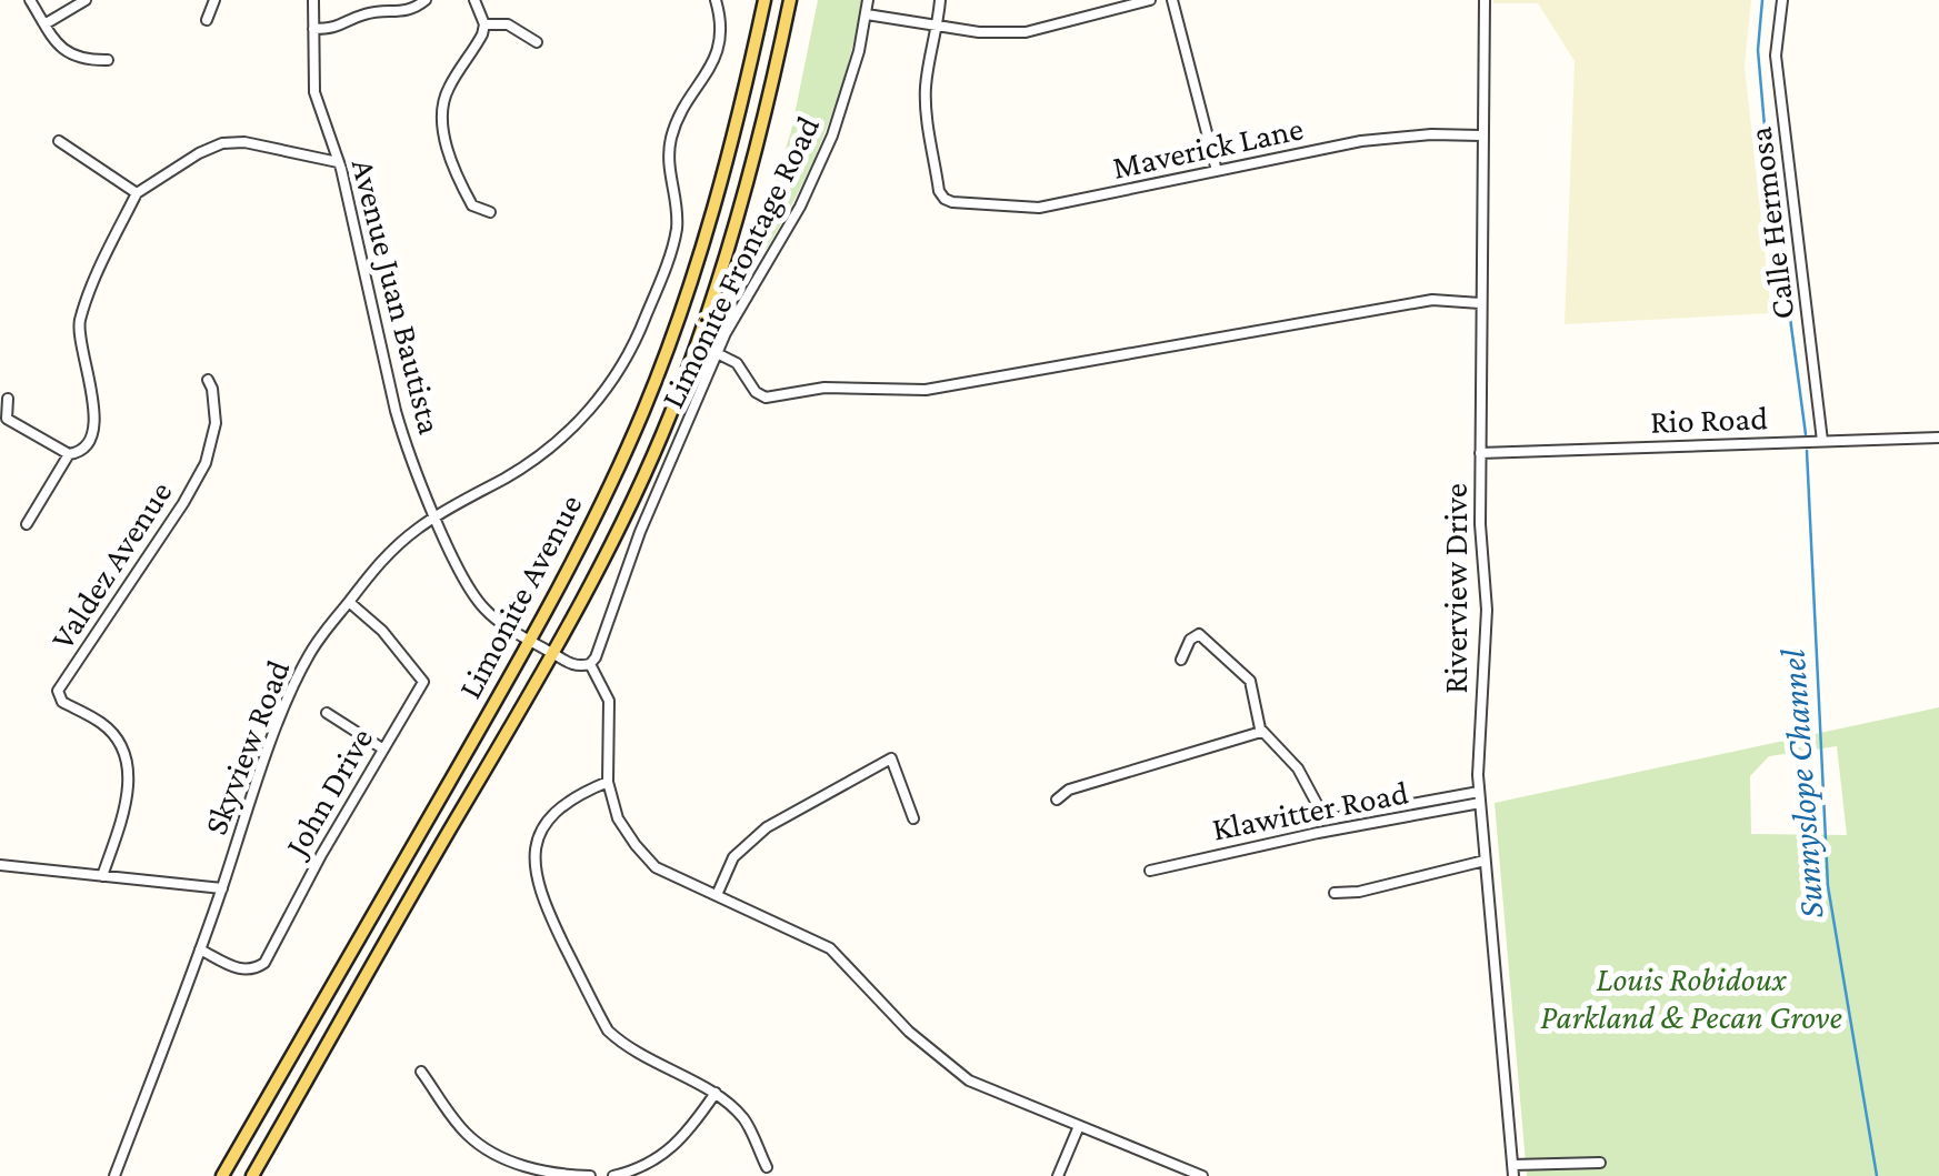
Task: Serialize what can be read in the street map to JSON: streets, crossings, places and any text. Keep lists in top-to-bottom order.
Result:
{
  "streets": {
    "main road": ["Limonite Avenue"],
    "street": [
      "Maverick Lane",
      "Calle Hermosa",
      "Limonite Frontage Road",
      "Avenue Juan Bautista",
      "Rio Road",
      "Valdez Avenue",
      "Riverview Drive",
      "Skyview Road",
      "John Drive",
      "Klawitter Road"
    ]
  },
  "crossings": [
    ["Maverick Lane", "Riverview Drive"],
    ["Calle Hermosa", "Rio Road"],
    ["Limonite Frontage Road", "Avenue Juan Bautista"],
    ["Avenue Juan Bautista", "Limonite Avenue"],
    ["Avenue Juan Bautista", "Skyview Road"],
    ["Rio Road", "Riverview Drive"],
    ["Riverview Drive", "Klawitter Road"],
    ["Skyview Road", "John Drive"]
  ],
  "water": ["Sunnyslope Channel"],
  "parks": ["Louis Robidoux Parkland & Pecan Grove"]
}
